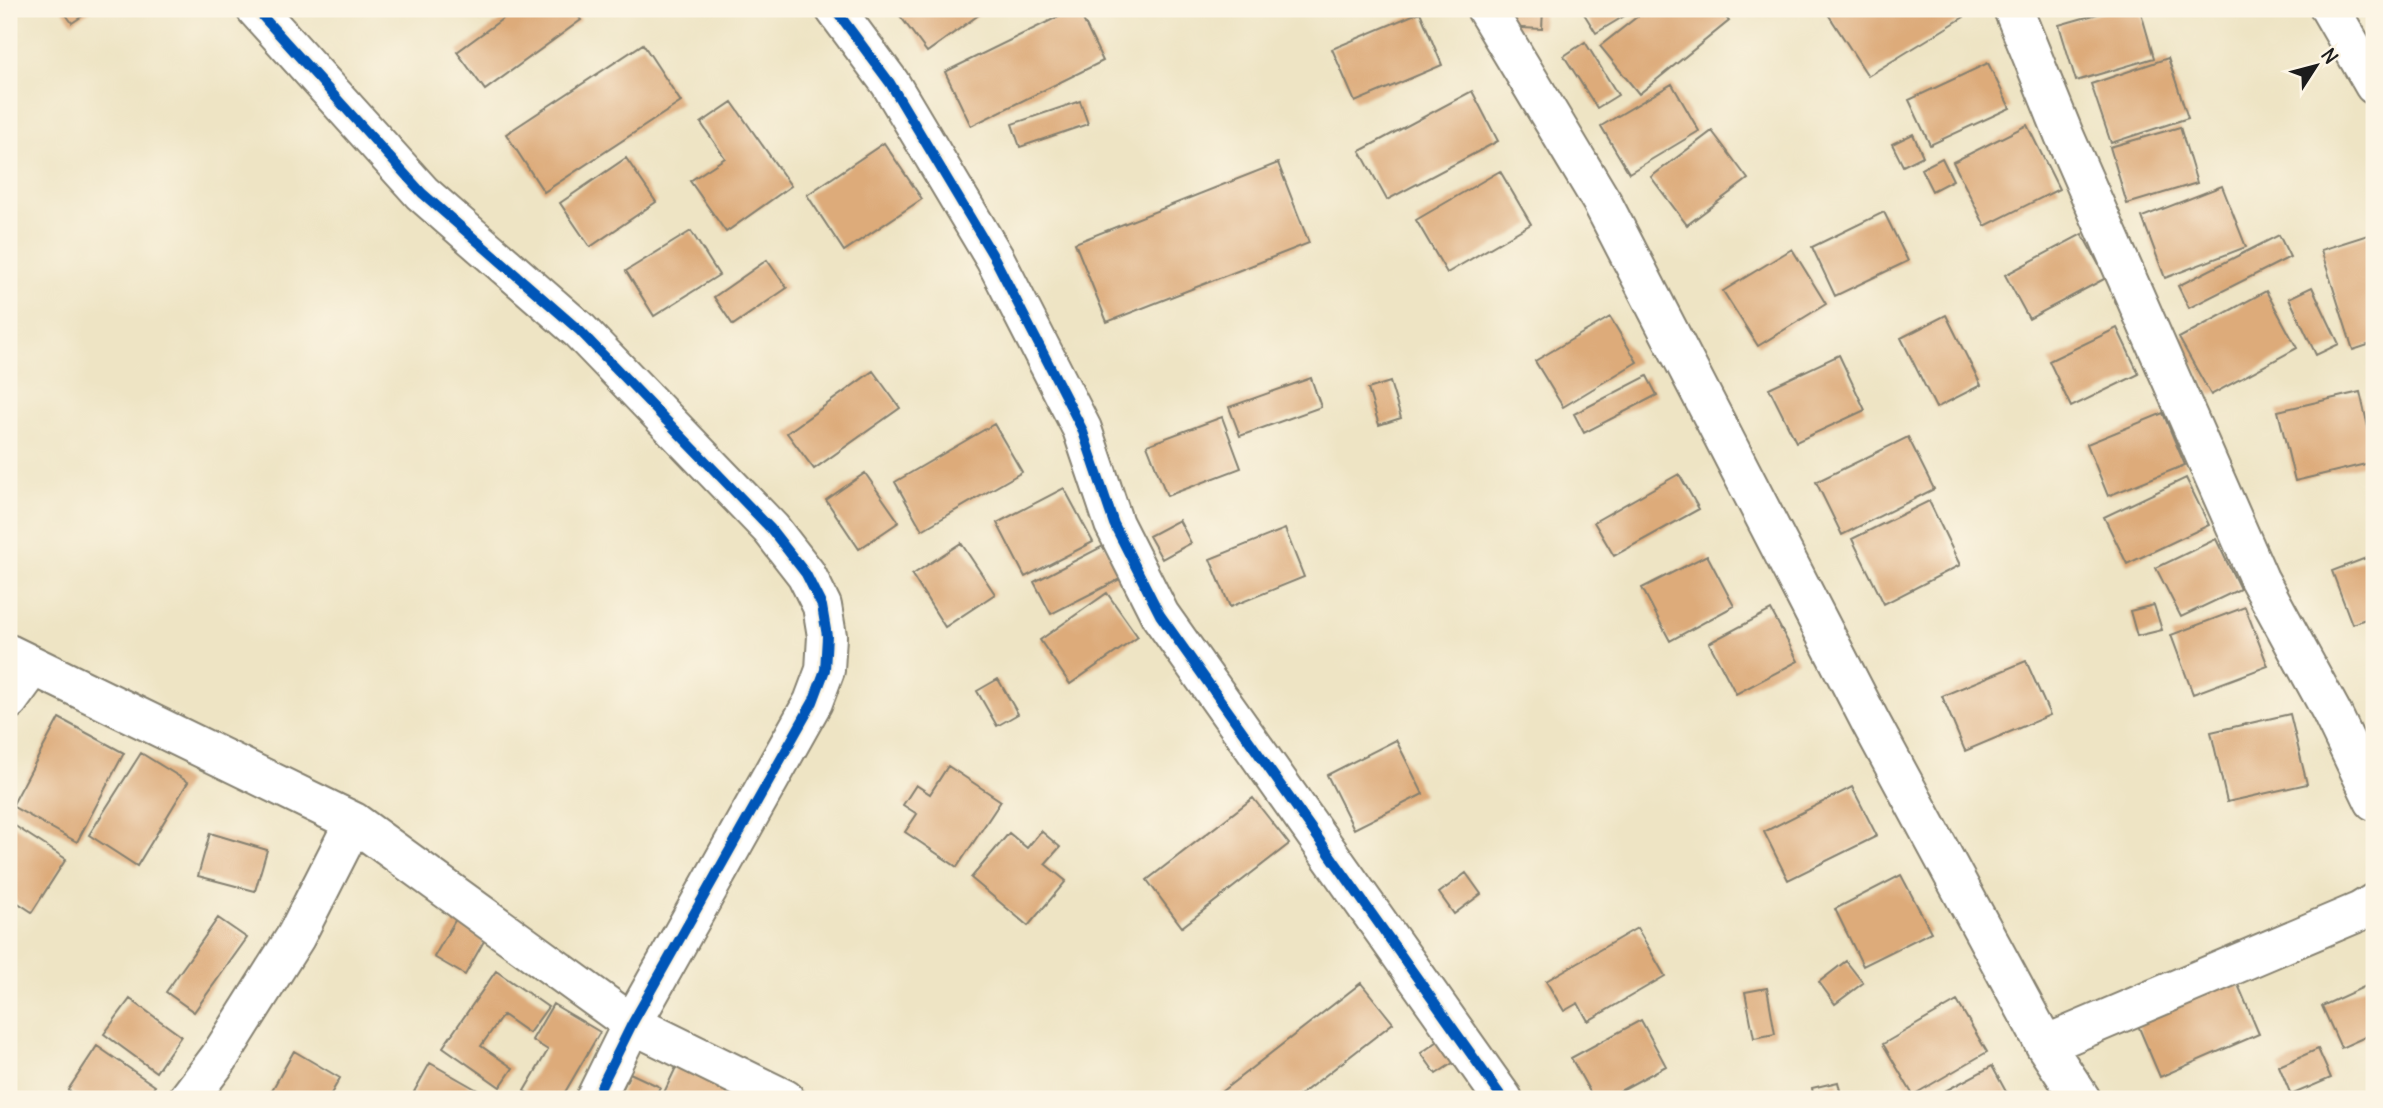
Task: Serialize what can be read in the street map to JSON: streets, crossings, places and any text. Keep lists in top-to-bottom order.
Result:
{
  "north": "top right"
}
